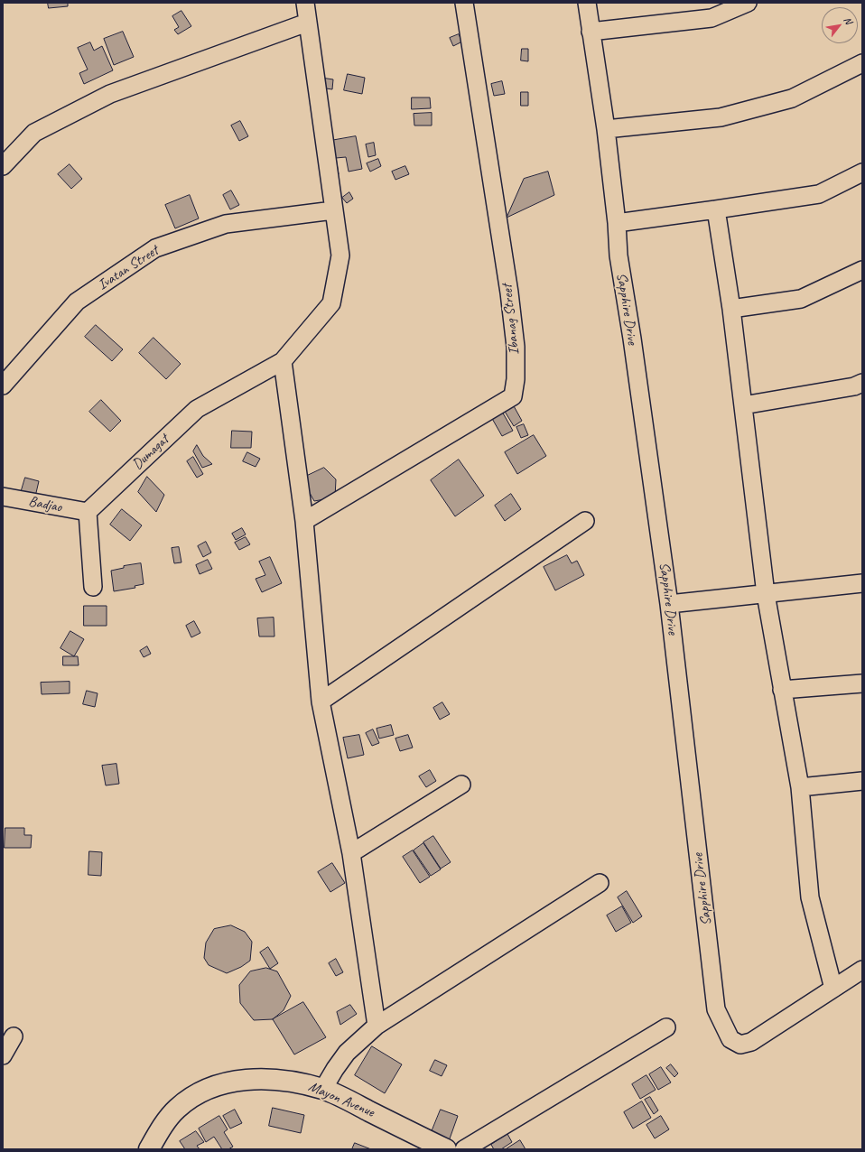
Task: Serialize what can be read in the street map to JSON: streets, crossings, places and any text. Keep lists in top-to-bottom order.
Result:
{
  "streets": {
    "main road": ["Mayon Avenue"],
    "street": [
      "Ivatan Street",
      "Sapphire Drive",
      "Ibanag Street",
      "Dumagat",
      "Badjao"
    ]
  },
  "crossings": [
    ["Dumagat", "Badjao"]
  ],
  "north": "top right"
}
